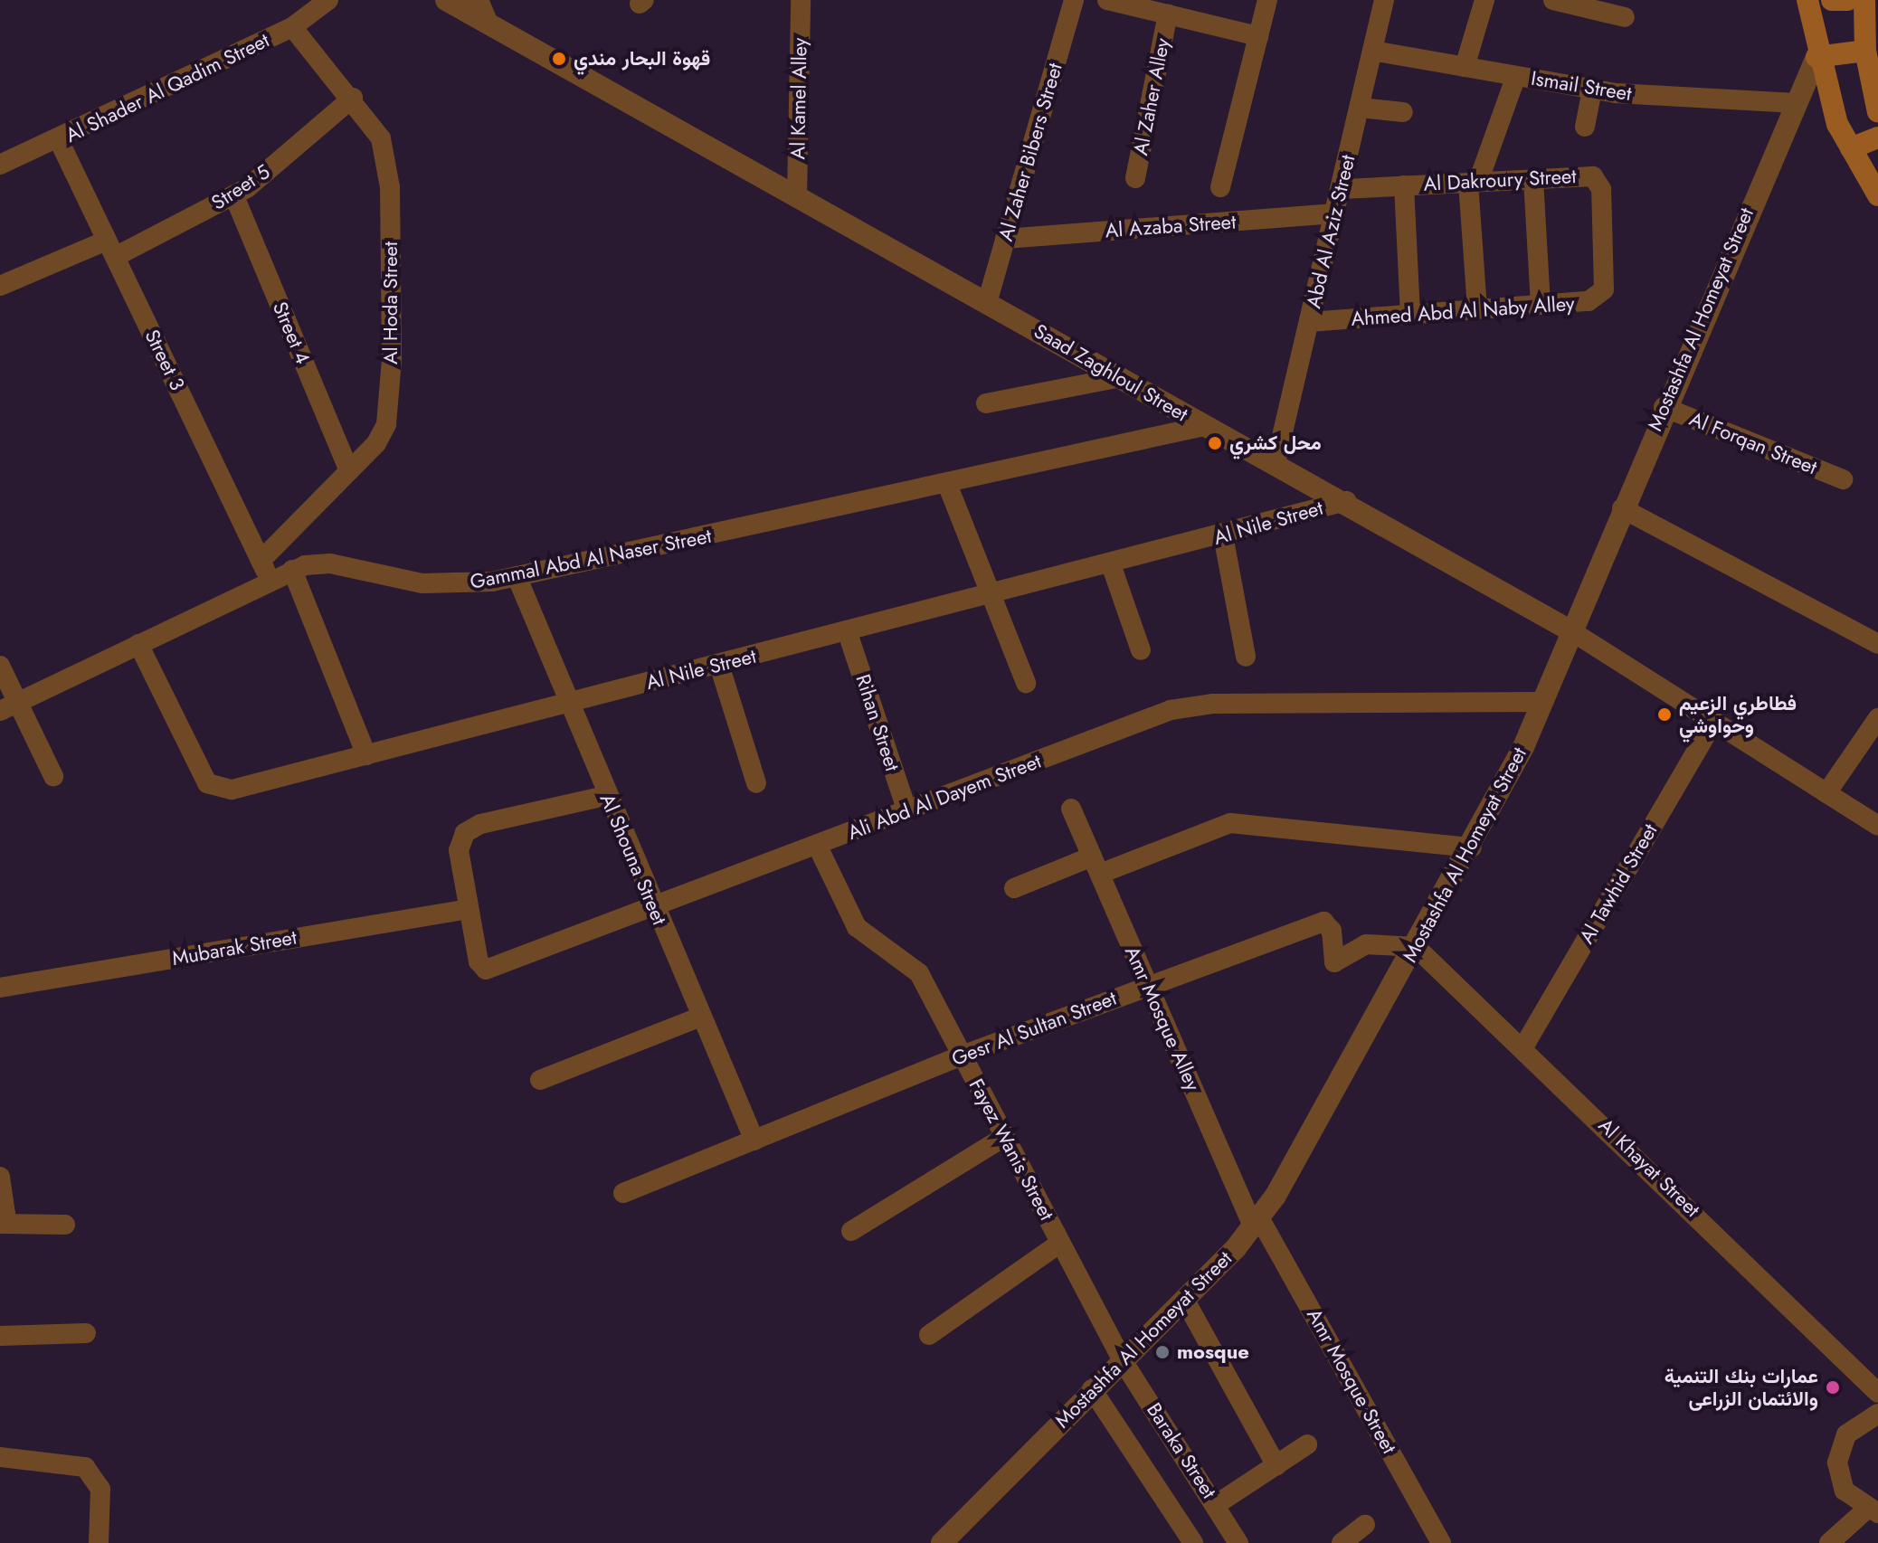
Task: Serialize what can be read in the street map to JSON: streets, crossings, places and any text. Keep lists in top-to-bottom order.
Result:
{
  "streets": {
    "street": [
      "Ismail Street",
      "Al Shader Al Qadim Street",
      "Al Zaher Alley",
      "Al Kamel Alley",
      "Al Zaher Bibers Street",
      "Al Dakroury Street",
      "Street 5",
      "Al Azaba Street",
      "Abd Al Aziz Street",
      "Al Hoda Street",
      "Ahmed Abd Al Naby Alley",
      "Mostashfa Al Homeyat Street",
      "Street 4",
      "Street 3",
      "Saad Zaghloul Street",
      "Al Forqan Street",
      "Al Nile Street",
      "Gammal Abd Al Naser Street",
      "Rihan Street",
      "Ali Abd Al Dayem Street",
      "Al Shouna Street",
      "Al Tawhid Street",
      "Mubarak Street",
      "Amr Mosque Alley",
      "Gesr Al Sultan Street",
      "Fayez Wanis Street",
      "Al Khayat Street",
      "Amr Mosque Street",
      "Baraka Street"
    ]
  },
  "crossings": [
    ["Ismail Street", "Abd Al Aziz Street"],
    ["Ismail Street", "Mostashfa Al Homeyat Street"],
    ["Al Shader Al Qadim Street", "Al Hoda Street"],
    ["Al Shader Al Qadim Street", "Street 3"],
    ["Al Kamel Alley", "Saad Zaghloul Street"],
    ["Al Zaher Bibers Street", "Al Azaba Street"],
    ["Al Zaher Bibers Street", "Saad Zaghloul Street"],
    ["Al Dakroury Street", "Abd Al Aziz Street"],
    ["Al Dakroury Street", "Ahmed Abd Al Naby Alley"],
    ["Street 5", "Al Hoda Street"],
    ["Street 5", "Street 4"],
    ["Street 5", "Street 3"],
    ["Al Azaba Street", "Abd Al Aziz Street"],
    ["Abd Al Aziz Street", "Ahmed Abd Al Naby Alley"],
    ["Abd Al Aziz Street", "Saad Zaghloul Street"],
    ["Al Hoda Street", "Street 4"],
    ["Al Hoda Street", "Street 3"],
    ["Mostashfa Al Homeyat Street", "Saad Zaghloul Street"],
    ["Mostashfa Al Homeyat Street", "Al Forqan Street"],
    ["Mostashfa Al Homeyat Street", "Ali Abd Al Dayem Street"],
    ["Mostashfa Al Homeyat Street", "Amr Mosque Alley"],
    ["Mostashfa Al Homeyat Street", "Gesr Al Sultan Street"],
    ["Mostashfa Al Homeyat Street", "Fayez Wanis Street"],
    ["Mostashfa Al Homeyat Street", "Al Khayat Street"],
    ["Mostashfa Al Homeyat Street", "Amr Mosque Street"],
    ["Mostashfa Al Homeyat Street", "Baraka Street"],
    ["Street 3", "Gammal Abd Al Naser Street"],
    ["Saad Zaghloul Street", "Al Nile Street"],
    ["Saad Zaghloul Street", "Gammal Abd Al Naser Street"],
    ["Saad Zaghloul Street", "Al Tawhid Street"],
    ["Al Nile Street", "Gammal Abd Al Naser Street"],
    ["Al Nile Street", "Rihan Street"],
    ["Al Nile Street", "Al Shouna Street"],
    ["Gammal Abd Al Naser Street", "Al Shouna Street"],
    ["Rihan Street", "Ali Abd Al Dayem Street"],
    ["Ali Abd Al Dayem Street", "Al Shouna Street"],
    ["Ali Abd Al Dayem Street", "Mubarak Street"],
    ["Ali Abd Al Dayem Street", "Fayez Wanis Street"],
    ["Al Shouna Street", "Gesr Al Sultan Street"],
    ["Al Tawhid Street", "Al Khayat Street"],
    ["Amr Mosque Alley", "Gesr Al Sultan Street"],
    ["Amr Mosque Alley", "Amr Mosque Street"],
    ["Gesr Al Sultan Street", "Fayez Wanis Street"],
    ["Gesr Al Sultan Street", "Al Khayat Street"],
    ["Fayez Wanis Street", "Baraka Street"]
  ],
  "places": [
    "قهوة البحار مندي",
    "محل كشري",
    "فطاطري الزعيم وحواوشي",
    "mosque",
    "عمارات بنك التنمية والائتمان الزراعى"
  ]
}
